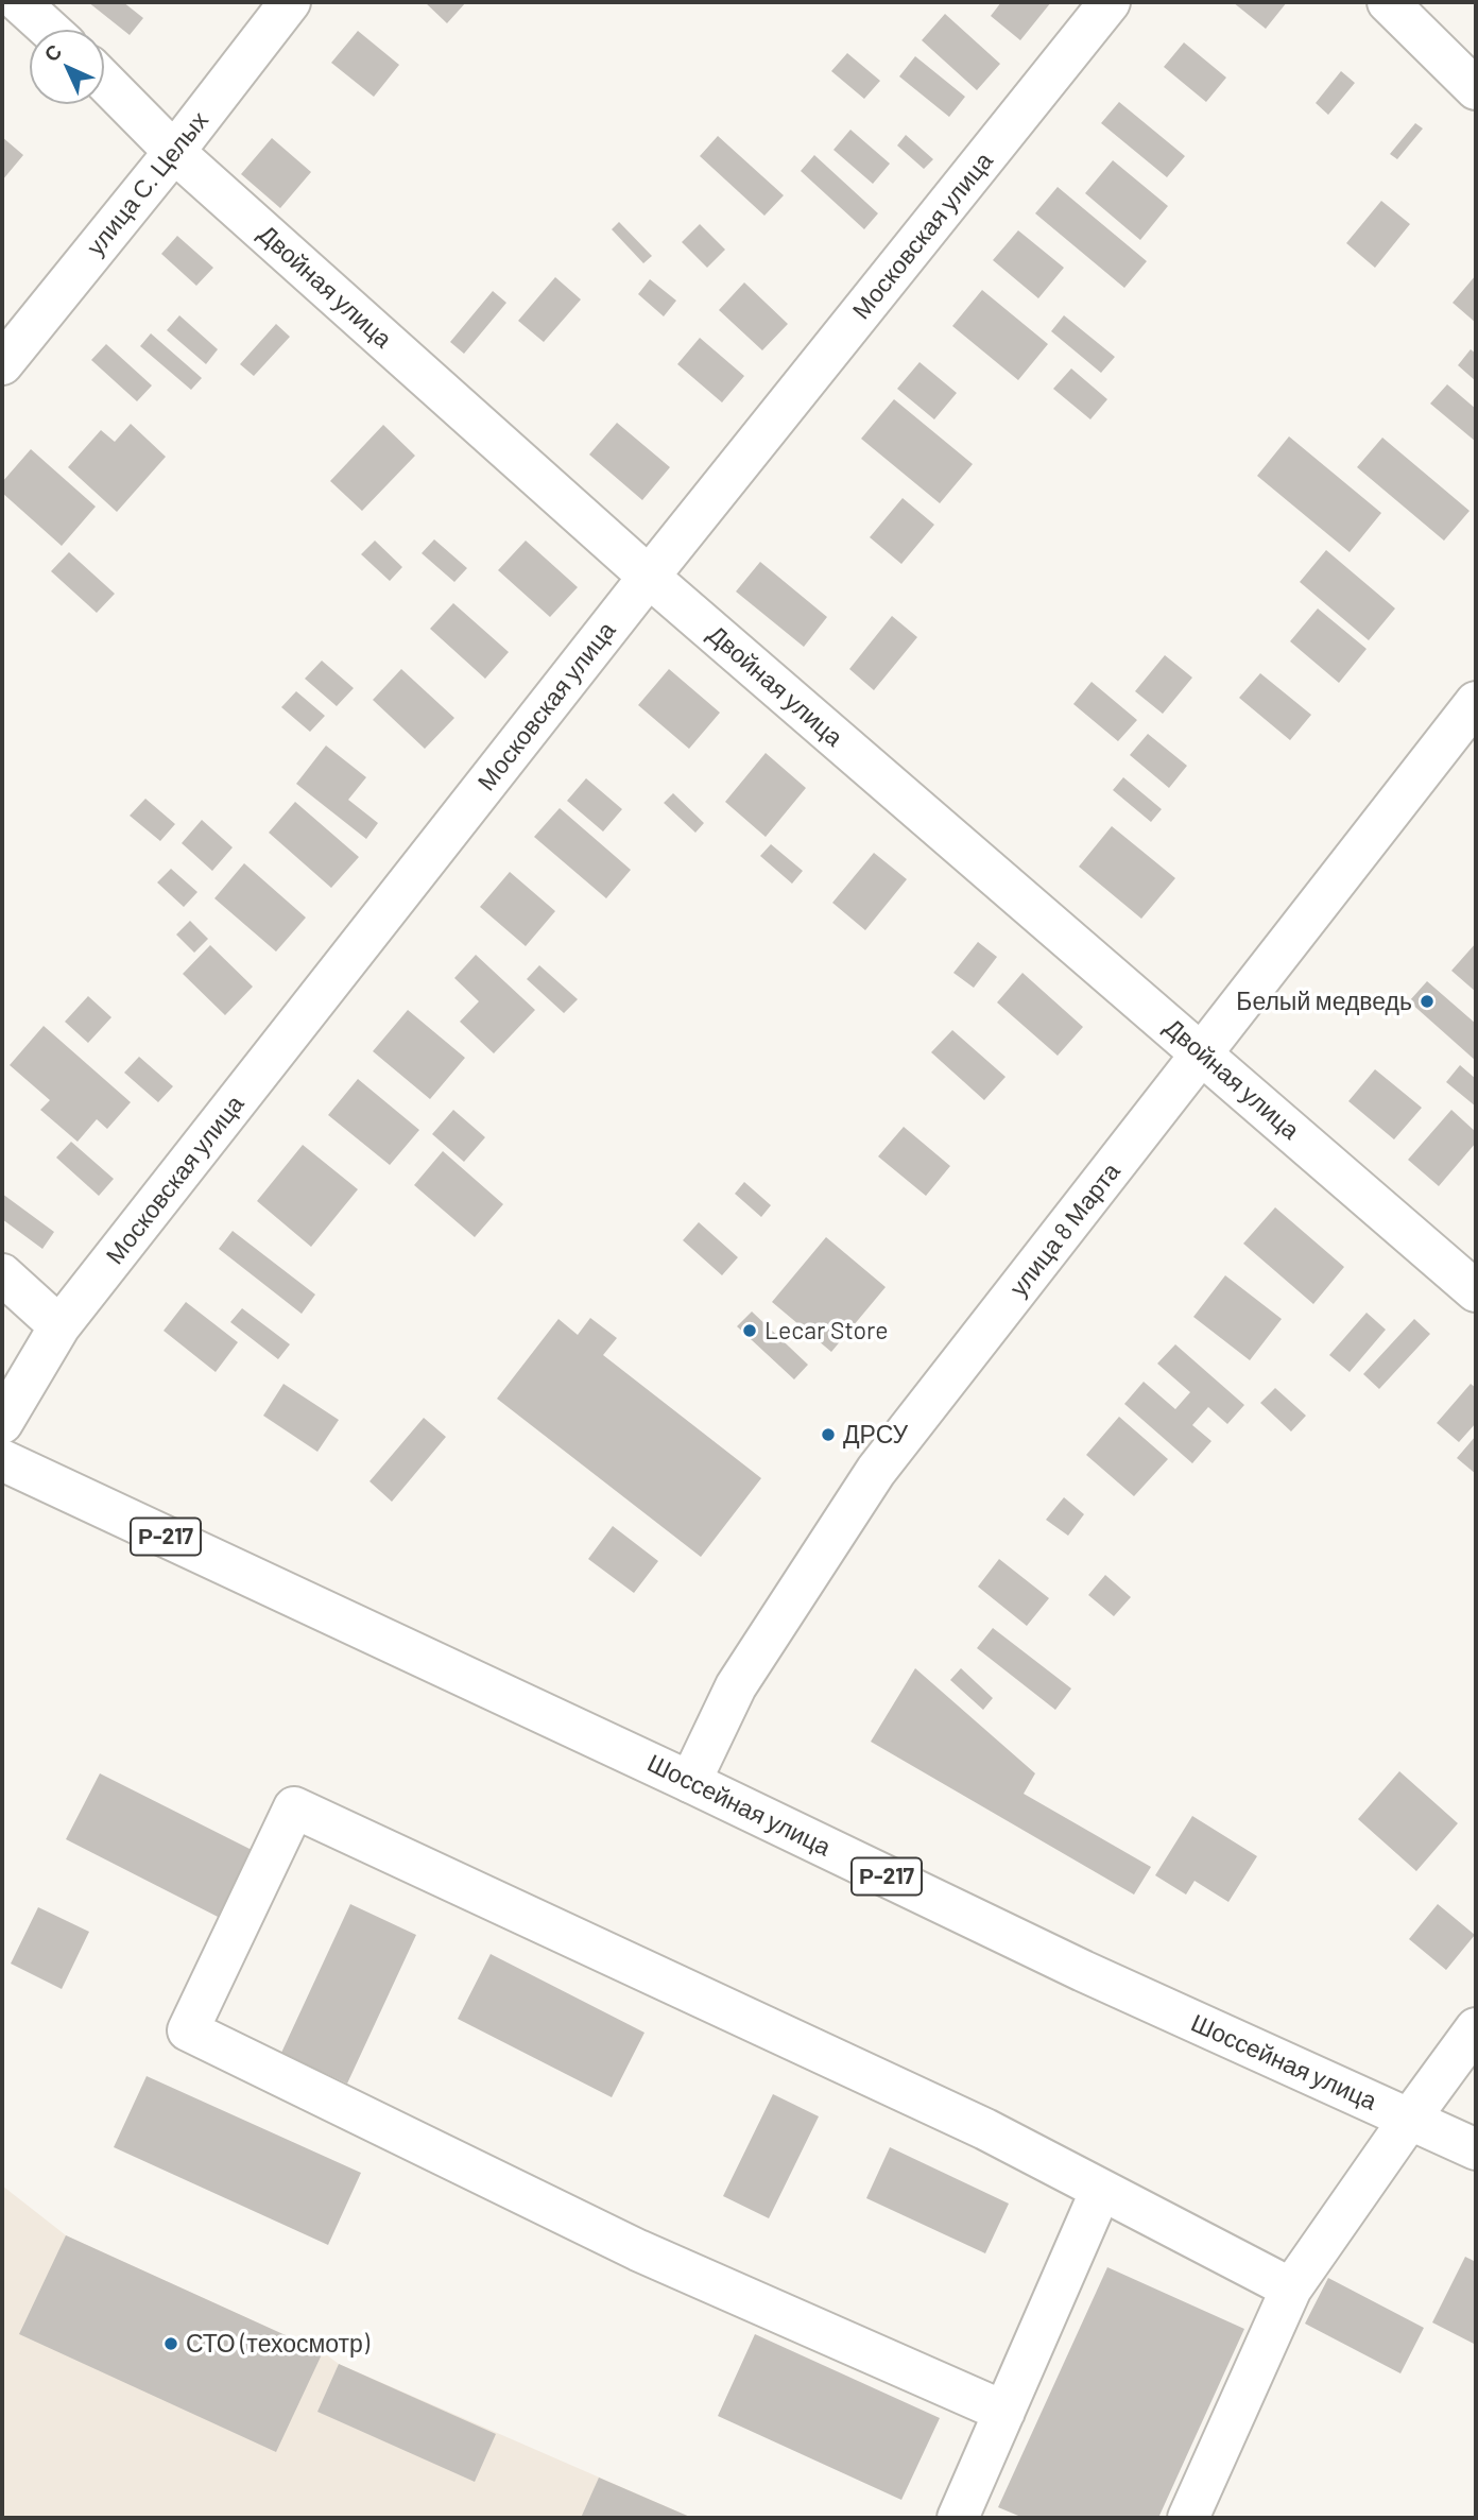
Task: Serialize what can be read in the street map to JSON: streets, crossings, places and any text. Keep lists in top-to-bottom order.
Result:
{
  "streets": {
    "main road": [
      "улица С. Целых",
      "Московская улица",
      "Двойная улица",
      "улица 8 Марта",
      "Р-217",
      "Шоссейная улица"
    ]
  },
  "crossings": [
    ["улица С. Целых", "Двойная улица"],
    ["Московская улица", "Двойная улица"],
    ["Двойная улица", "улица 8 Марта"],
    ["улица 8 Марта", "Шоссейная улица"]
  ],
  "places": [
    "Белый медведь",
    "Lecar Store",
    "ДРСУ",
    "СТО (техосмотр)"
  ],
  "north": "top left"
}
